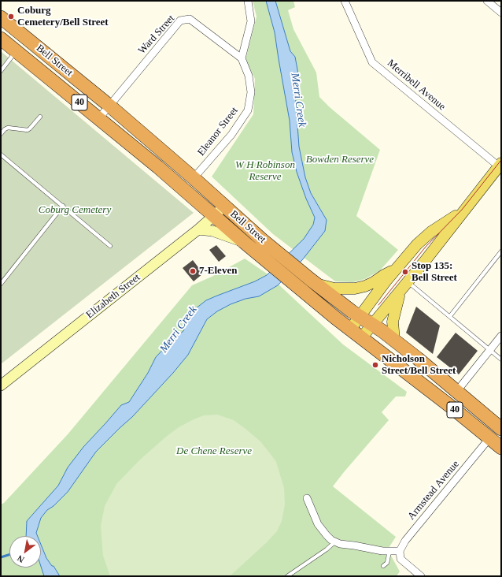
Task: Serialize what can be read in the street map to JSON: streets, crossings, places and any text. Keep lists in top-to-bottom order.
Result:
{
  "streets": {
    "highway": ["Bell Street", "40"],
    "main road": ["Elizabeth Street"],
    "street": [
      "Ward Street",
      "Merribell Avenue",
      "Eleanor Street",
      "Armstead Avenue"
    ]
  },
  "crossings": [
    ["Ward Street", "Bell Street"],
    ["Ward Street", "Eleanor Street"],
    ["Bell Street", "Eleanor Street"],
    ["Bell Street", "Elizabeth Street"],
    ["Bell Street", "Armstead Avenue"]
  ],
  "water": ["Merri Creek"],
  "parks": [
    "Bowden Reserve",
    "W H Robinson Reserve",
    "Coburg Cemetery",
    "De Chene Reserve"
  ],
  "places": [
    "Coburg Cemetery/Bell Street",
    "7-Eleven",
    "Stop 135: Bell Street",
    "Nicholson Street/Bell Street"
  ],
  "north": "bottom left"
}
